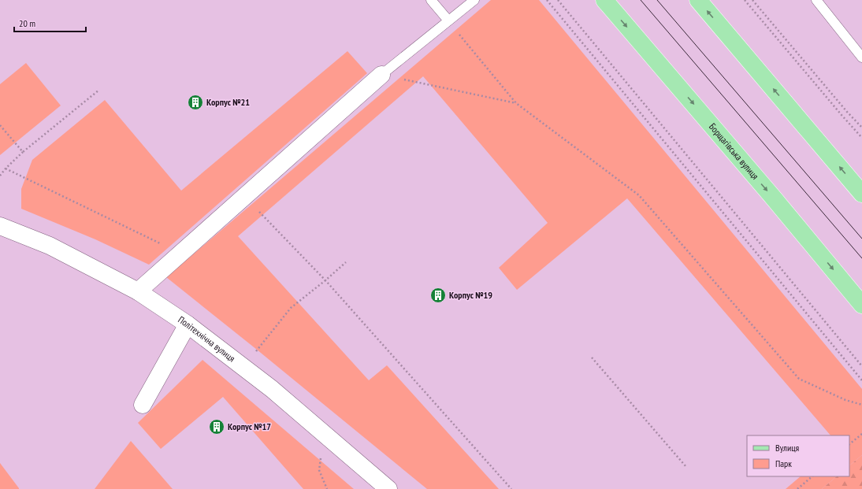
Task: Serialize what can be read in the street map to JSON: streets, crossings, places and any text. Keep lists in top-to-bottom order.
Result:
{
  "streets": {
    "main road": ["Борщагівська вулиця"],
    "street": ["Політехнічна вулиця"]
  },
  "places": {
    "building": ["Корпус №21", "Корпус №19", "Корпус №17"]
  },
  "legend": ["Вулиця", "Парк"],
  "scale_bar": "20 m"
}
